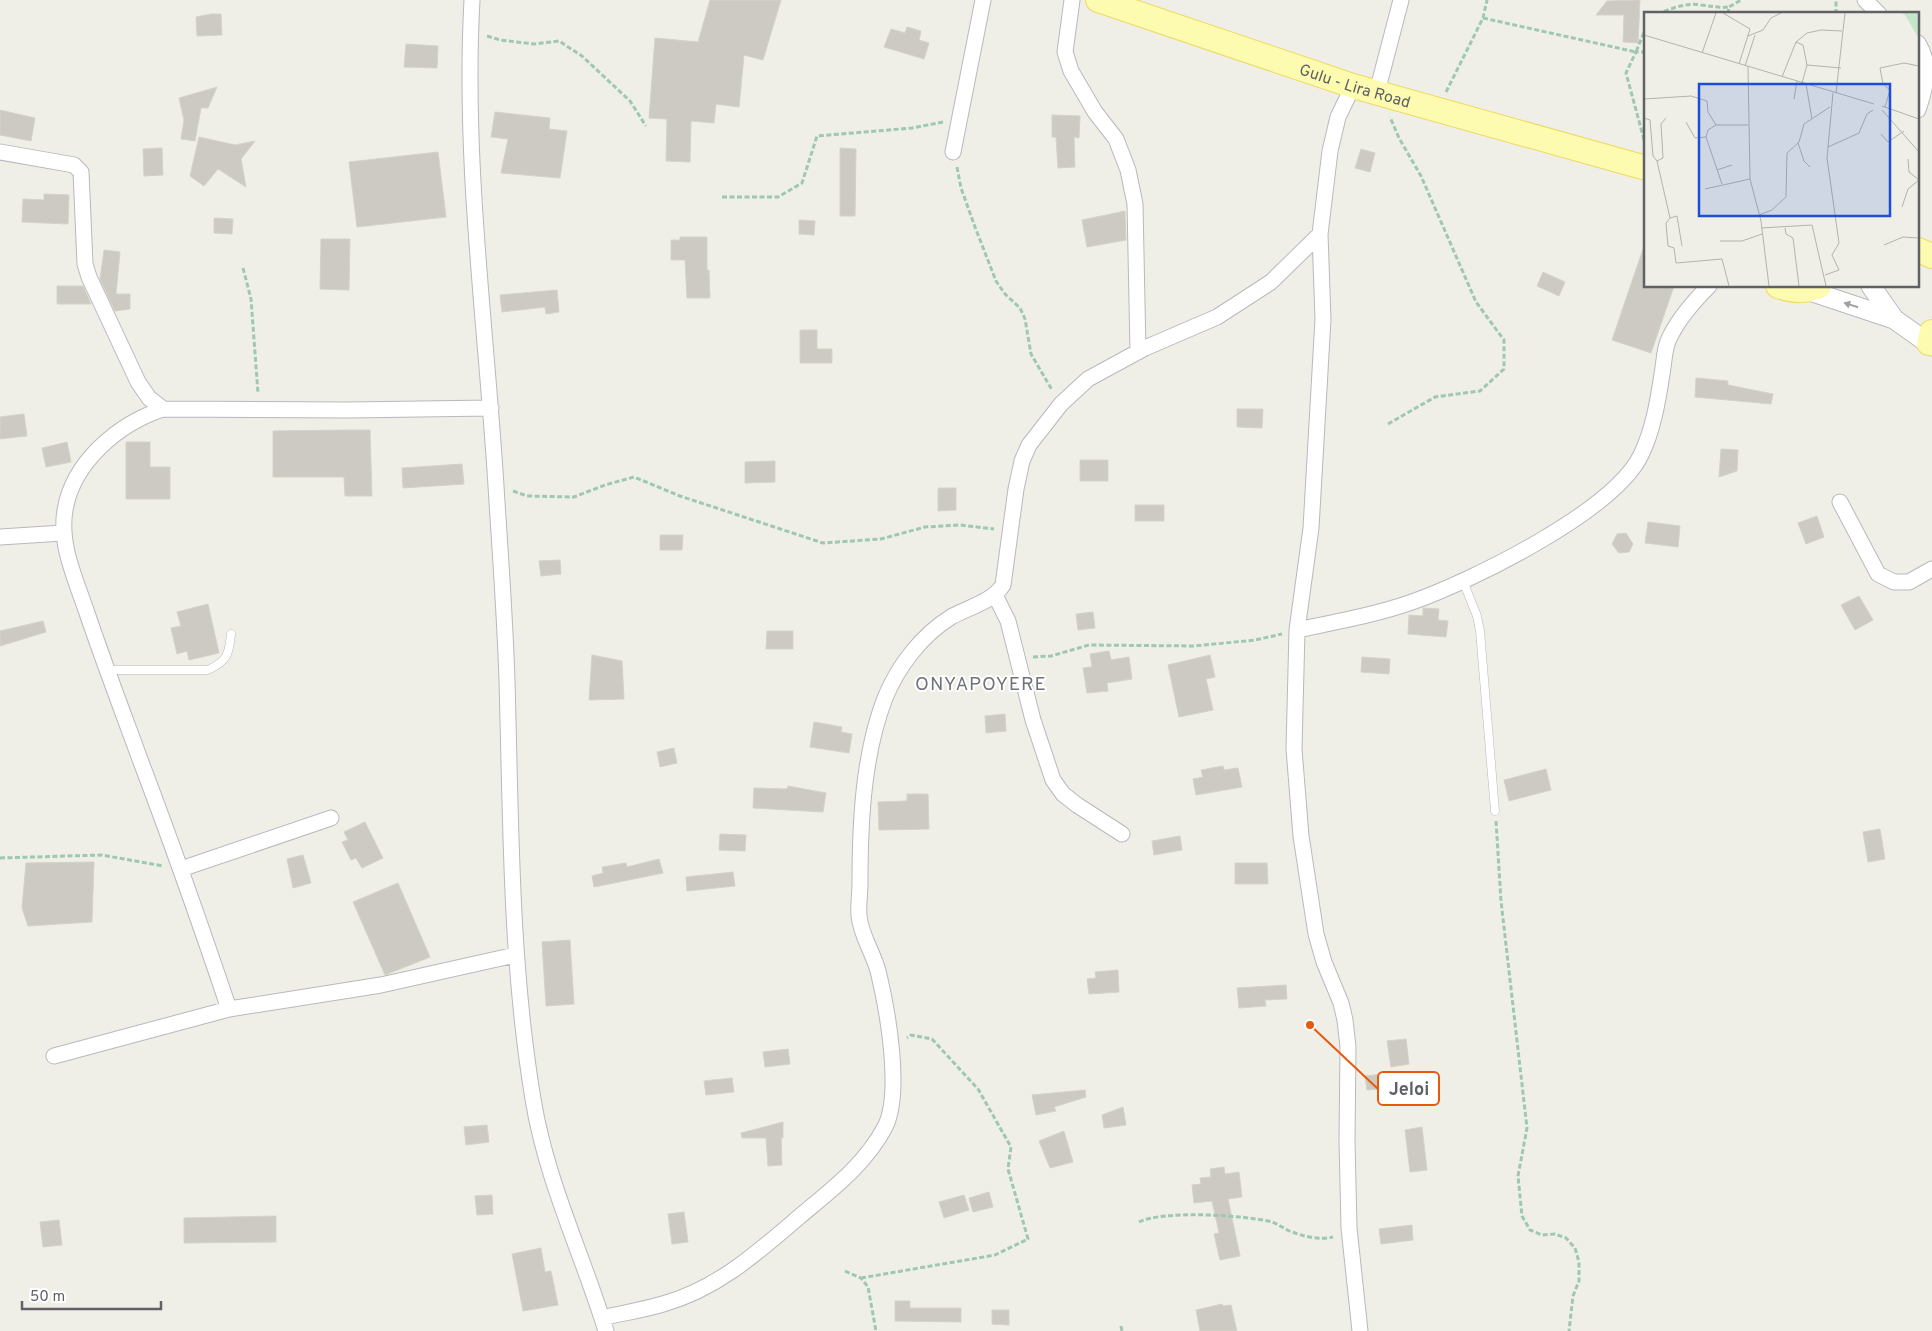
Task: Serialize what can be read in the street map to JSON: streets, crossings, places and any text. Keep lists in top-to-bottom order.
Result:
{
  "streets": {
    "main road": ["Gulu - Lira Road"]
  },
  "districts": ["ONYAPOYERE"],
  "places": ["Jeloi"],
  "scale_bar": "50 m"
}
